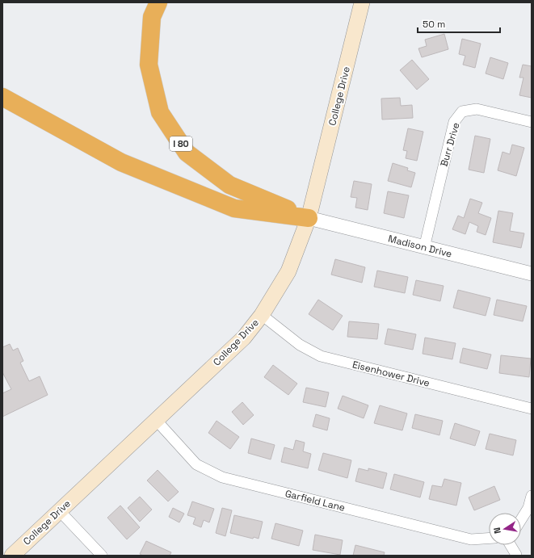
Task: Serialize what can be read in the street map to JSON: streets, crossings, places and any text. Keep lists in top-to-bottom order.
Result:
{
  "streets": {
    "highway": ["I 80"],
    "main road": ["College Drive"],
    "street": [
      "Burr Drive",
      "Madison Drive",
      "Eisenhower Drive",
      "Garfield Lane"
    ]
  },
  "crossings": [
    ["College Drive", "I 80"],
    ["College Drive", "Madison Drive"],
    ["College Drive", "Eisenhower Drive"],
    ["College Drive", "Garfield Lane"],
    ["I 80", "Madison Drive"],
    ["Burr Drive", "Madison Drive"]
  ],
  "scale_bar": "50 m",
  "north": "left"
}
